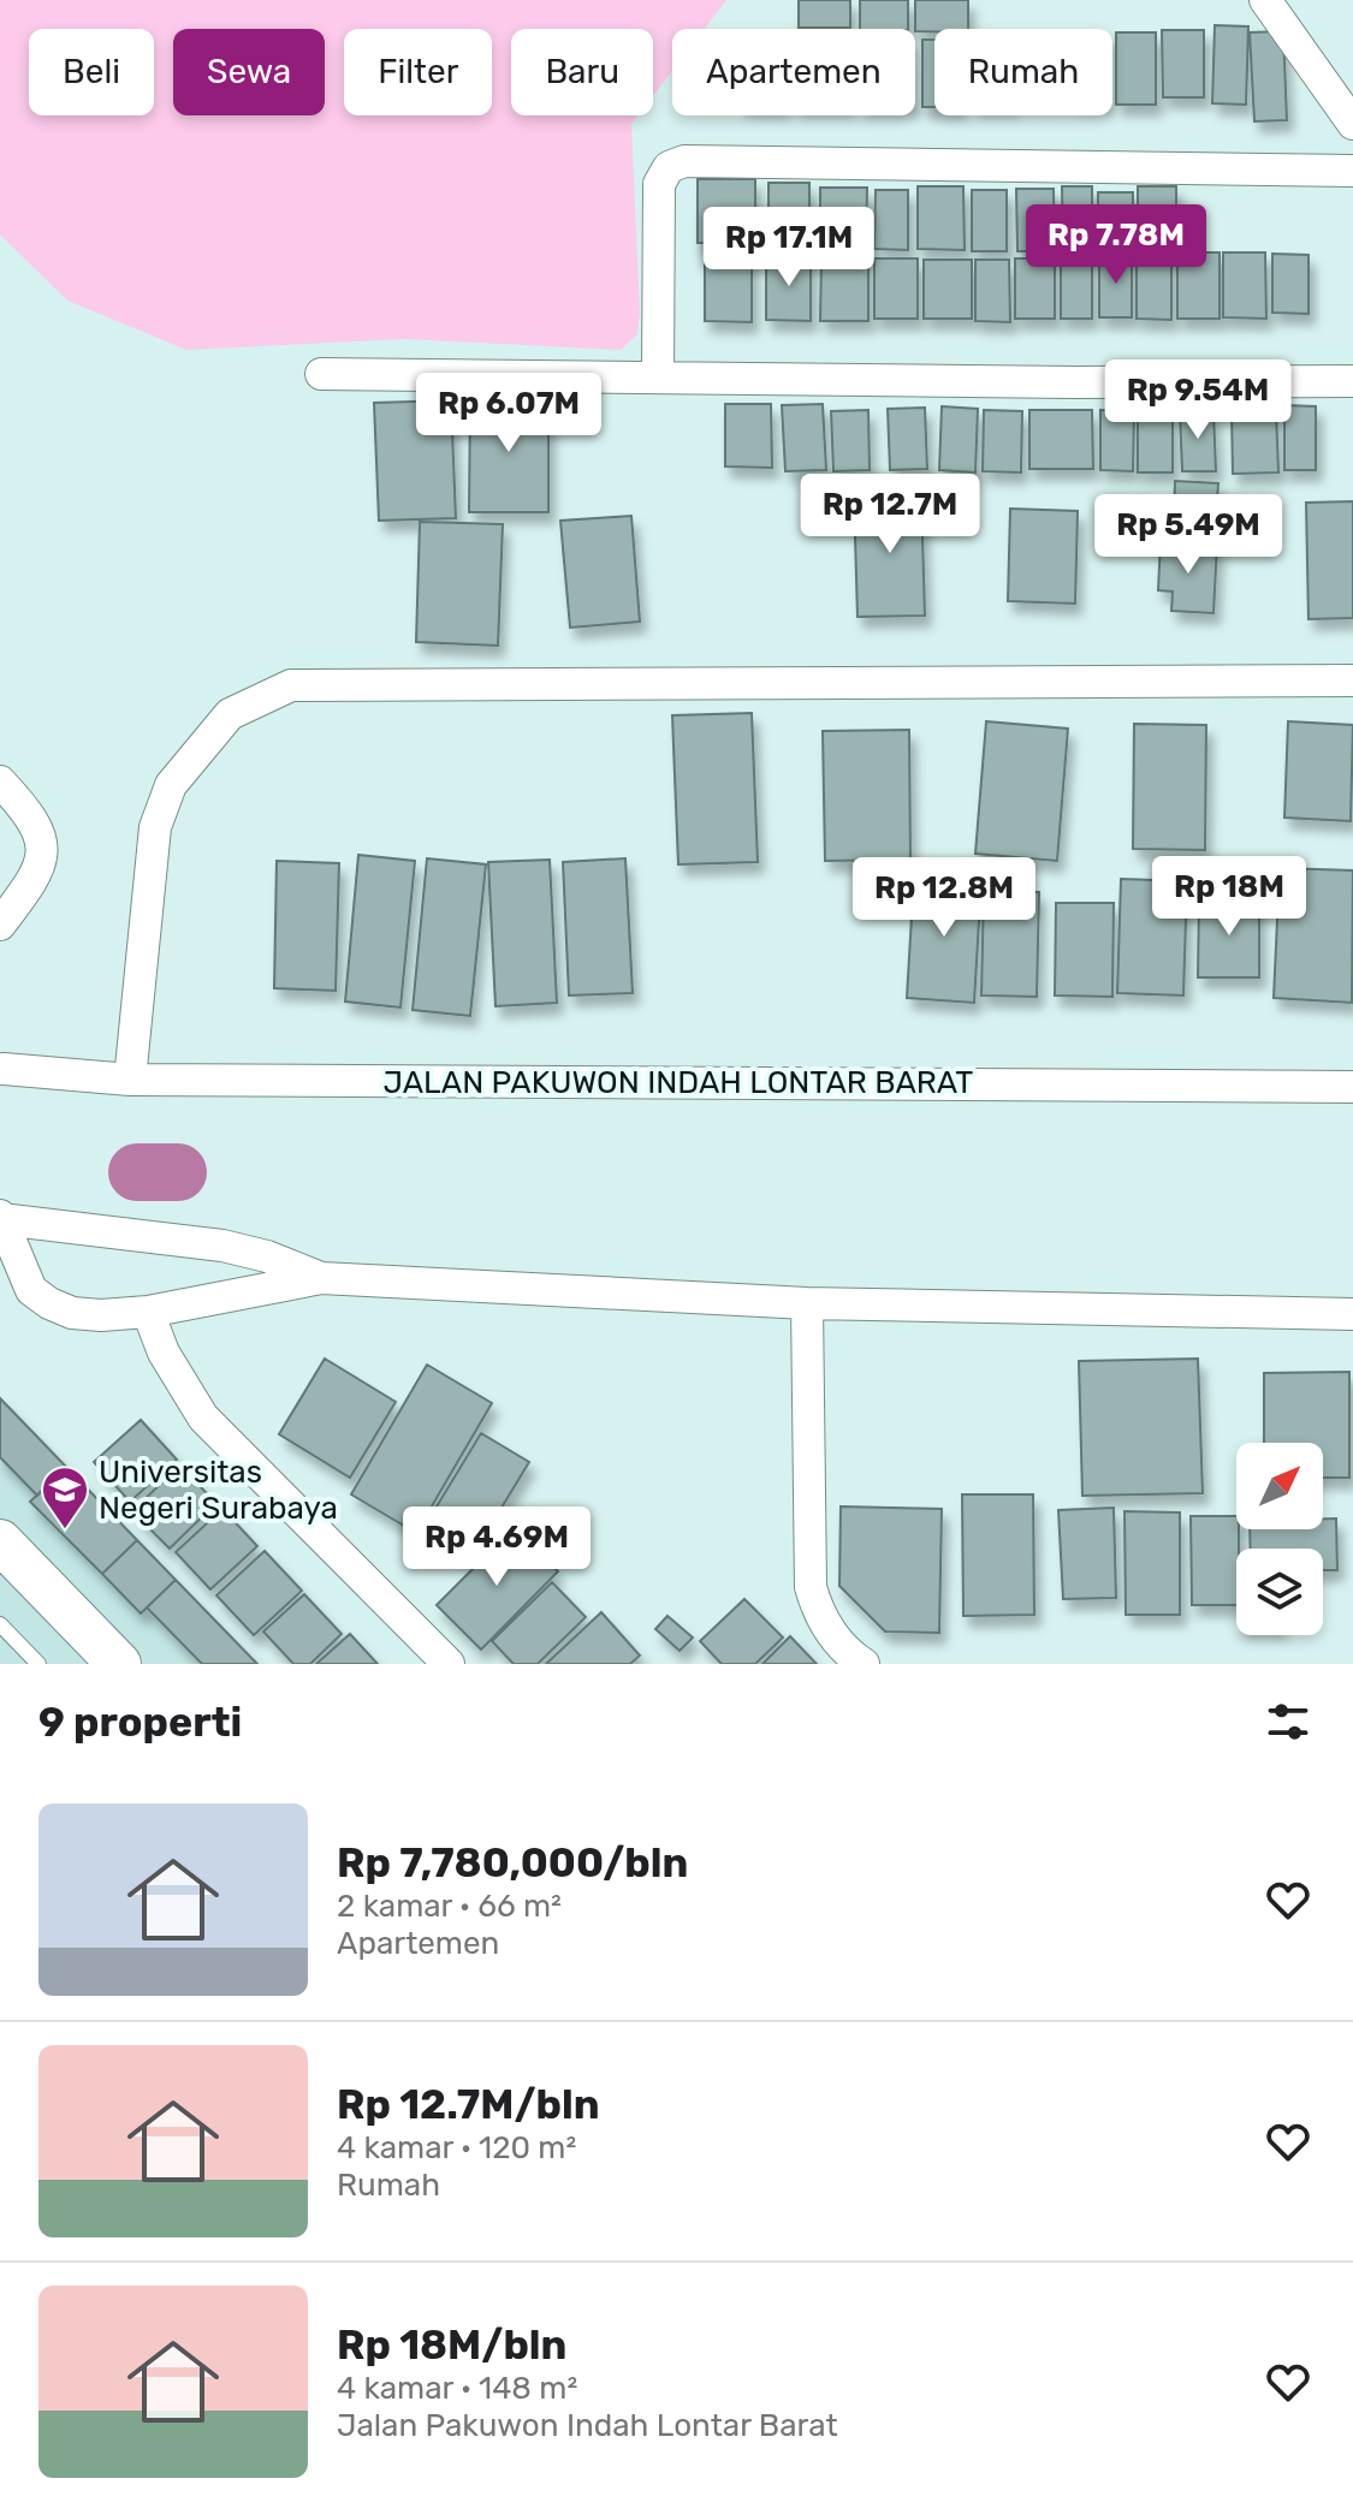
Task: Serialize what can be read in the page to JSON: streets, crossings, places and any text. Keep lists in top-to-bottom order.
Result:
{
  "streets": {
    "street": ["JALAN PAKUWON INDAH LONTAR BARAT"]
  },
  "places": {
    "school or university": ["Universitas Negeri Surabaya"]
  },
  "north": "top right",
  "page": {
    "chip": [
      "Beli",
      "Sewa",
      "Filter",
      "Baru",
      "Apartemen",
      "Rumah"
    ],
    "price": [
      "Rp 7.78M",
      "Rp 17.1M",
      "Rp 9.54M",
      "Rp 6.07M",
      "Rp 12.7M",
      "Rp 5.49M",
      "Rp 18M",
      "Rp 12.8M",
      "Rp 4.69M"
    ],
    "heading": "9 properti",
    "list": [
      {
        "name": "Rp 7,780,000/bln",
        "note": "2 kamar · 66 m² · Apartemen"
      },
      {
        "name": "Rp 12.7M/bln",
        "note": "4 kamar · 120 m² · Rumah"
      },
      {
        "name": "Rp 18M/bln",
        "note": "4 kamar · 148 m² · Jalan Pakuwon Indah Lontar Barat"
      }
    ]
  }
}
